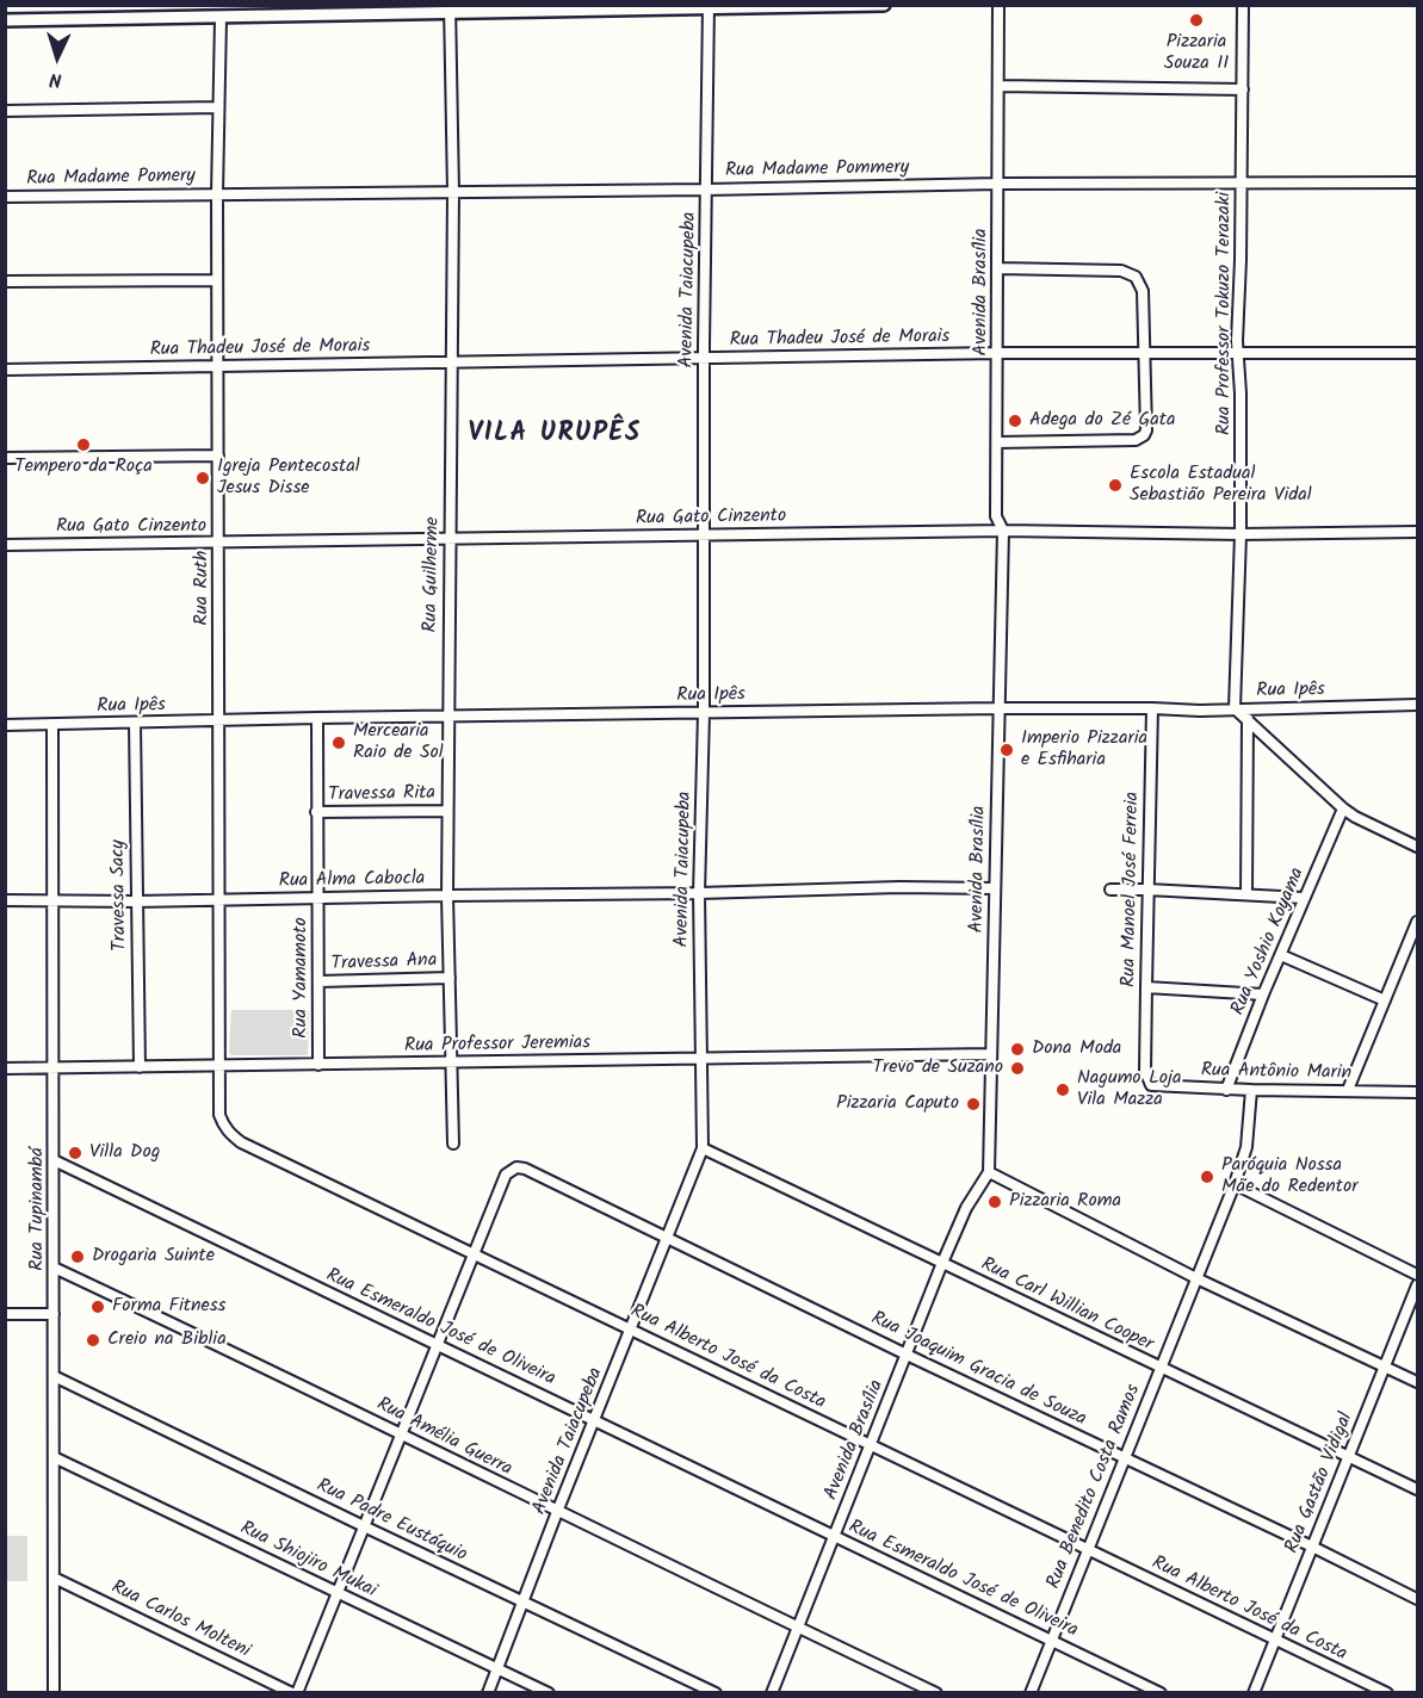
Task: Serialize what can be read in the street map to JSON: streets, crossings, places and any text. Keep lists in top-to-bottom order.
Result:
{
  "streets": {
    "street": [
      "Rua Madame Pommery",
      "Rua Madame Pomery",
      "Avenida Taiacupeba",
      "Avenida Brasília",
      "Rua Professor Tokuzo Terazaki",
      "Rua Thadeu José de Morais",
      "Rua Gato Cinzento",
      "Rua Guilherme",
      "Rua Ruth",
      "Rua Ipês",
      "Travessa Rita",
      "Rua Alma Cabocla",
      "Rua Manoel José Ferreia",
      "Travessa Sacy",
      "Rua Yoshio Koyama",
      "Travessa Ana",
      "Rua Yamamoto",
      "Rua Professor Jeremias",
      "Rua Antônio Marin",
      "Rua Tupinambá",
      "Rua Carl Willian Cooper",
      "Rua Esmeraldo José de Oliveira",
      "Rua Alberto José da Costa",
      "Rua Joaquim Gracia de Souza",
      "Rua Amélia Guerra",
      "Rua Gastão Vidigal",
      "Rua Benedito Costa Ramos",
      "Rua Padre Eustáquio",
      "Rua Shiojiro Mukai",
      "Rua Carlos Molteni"
    ]
  },
  "crossings": [
    ["Rua Madame Pommery", "Rua Madame Pomery"],
    ["Rua Madame Pommery", "Avenida Taiacupeba"],
    ["Rua Madame Pommery", "Avenida Brasília"],
    ["Rua Madame Pommery", "Rua Professor Tokuzo Terazaki"],
    ["Rua Madame Pommery", "Rua Guilherme"],
    ["Rua Madame Pommery", "Rua Ruth"],
    ["Rua Madame Pomery", "Rua Ruth"],
    ["Avenida Taiacupeba", "Rua Thadeu José de Morais"],
    ["Avenida Taiacupeba", "Rua Gato Cinzento"],
    ["Avenida Taiacupeba", "Rua Ipês"],
    ["Avenida Taiacupeba", "Rua Alma Cabocla"],
    ["Avenida Taiacupeba", "Rua Professor Jeremias"],
    ["Avenida Taiacupeba", "Rua Carl Willian Cooper"],
    ["Avenida Taiacupeba", "Rua Esmeraldo José de Oliveira"],
    ["Avenida Taiacupeba", "Rua Alberto José da Costa"],
    ["Avenida Taiacupeba", "Rua Joaquim Gracia de Souza"],
    ["Avenida Taiacupeba", "Rua Amélia Guerra"],
    ["Avenida Taiacupeba", "Rua Padre Eustáquio"],
    ["Avenida Taiacupeba", "Rua Shiojiro Mukai"],
    ["Avenida Brasília", "Rua Thadeu José de Morais"],
    ["Avenida Brasília", "Rua Gato Cinzento"],
    ["Avenida Brasília", "Rua Ipês"],
    ["Avenida Brasília", "Rua Alma Cabocla"],
    ["Avenida Brasília", "Rua Professor Jeremias"],
    ["Avenida Brasília", "Rua Carl Willian Cooper"],
    ["Avenida Brasília", "Rua Esmeraldo José de Oliveira"],
    ["Avenida Brasília", "Rua Alberto José da Costa"],
    ["Avenida Brasília", "Rua Joaquim Gracia de Souza"],
    ["Avenida Brasília", "Rua Amélia Guerra"],
    ["Rua Professor Tokuzo Terazaki", "Rua Thadeu José de Morais"],
    ["Rua Professor Tokuzo Terazaki", "Rua Gato Cinzento"],
    ["Rua Professor Tokuzo Terazaki", "Rua Ipês"],
    ["Rua Thadeu José de Morais", "Rua Guilherme"],
    ["Rua Thadeu José de Morais", "Rua Ruth"],
    ["Rua Gato Cinzento", "Rua Guilherme"],
    ["Rua Gato Cinzento", "Rua Ruth"],
    ["Rua Guilherme", "Rua Ipês"],
    ["Rua Guilherme", "Travessa Rita"],
    ["Rua Guilherme", "Rua Alma Cabocla"],
    ["Rua Guilherme", "Travessa Ana"],
    ["Rua Guilherme", "Rua Professor Jeremias"],
    ["Rua Ruth", "Rua Ipês"],
    ["Rua Ruth", "Rua Alma Cabocla"],
    ["Rua Ruth", "Rua Professor Jeremias"],
    ["Rua Ruth", "Rua Alberto José da Costa"],
    ["Rua Ipês", "Rua Manoel José Ferreia"],
    ["Rua Ipês", "Travessa Sacy"],
    ["Rua Ipês", "Rua Yamamoto"],
    ["Rua Ipês", "Rua Tupinambá"],
    ["Travessa Rita", "Rua Yamamoto"],
    ["Rua Alma Cabocla", "Travessa Sacy"],
    ["Rua Alma Cabocla", "Rua Yamamoto"],
    ["Rua Alma Cabocla", "Rua Tupinambá"],
    ["Rua Manoel José Ferreia", "Rua Antônio Marin"],
    ["Travessa Sacy", "Rua Professor Jeremias"],
    ["Rua Yoshio Koyama", "Rua Antônio Marin"],
    ["Travessa Ana", "Rua Yamamoto"],
    ["Rua Yamamoto", "Rua Professor Jeremias"],
    ["Rua Professor Jeremias", "Rua Tupinambá"],
    ["Rua Antônio Marin", "Rua Benedito Costa Ramos"],
    ["Rua Tupinambá", "Rua Esmeraldo José de Oliveira"],
    ["Rua Tupinambá", "Rua Amélia Guerra"],
    ["Rua Tupinambá", "Rua Padre Eustáquio"],
    ["Rua Tupinambá", "Rua Shiojiro Mukai"],
    ["Rua Tupinambá", "Rua Carlos Molteni"],
    ["Rua Carl Willian Cooper", "Rua Gastão Vidigal"],
    ["Rua Carl Willian Cooper", "Rua Benedito Costa Ramos"],
    ["Rua Esmeraldo José de Oliveira", "Rua Benedito Costa Ramos"],
    ["Rua Alberto José da Costa", "Rua Joaquim Gracia de Souza"],
    ["Rua Alberto José da Costa", "Rua Gastão Vidigal"],
    ["Rua Alberto José da Costa", "Rua Benedito Costa Ramos"],
    ["Rua Joaquim Gracia de Souza", "Rua Gastão Vidigal"],
    ["Rua Joaquim Gracia de Souza", "Rua Benedito Costa Ramos"]
  ],
  "districts": ["VILA URUPÊS"],
  "places": [
    "Pizzaria Souza II",
    "Adega do Zé Gata",
    "Tempero da Roça",
    "Igreja Pentecostal Jesus Disse",
    "Escola Estadual Sebastião Pereira Vidal",
    "Mercearia Raio de Sol",
    "Imperio Pizzaria e Esfiharia",
    "Dona Moda",
    "Trevo de Suzano",
    "Nagumo Loja Vila Mazza",
    "Pizzaria Caputo",
    "Villa Dog",
    "Paróquia Nossa Mãe do Redentor",
    "Pizzaria Roma",
    "Drogaria Suinte",
    "Forma Fitness",
    "Creio na Biblia"
  ],
  "north": "bottom"
}
